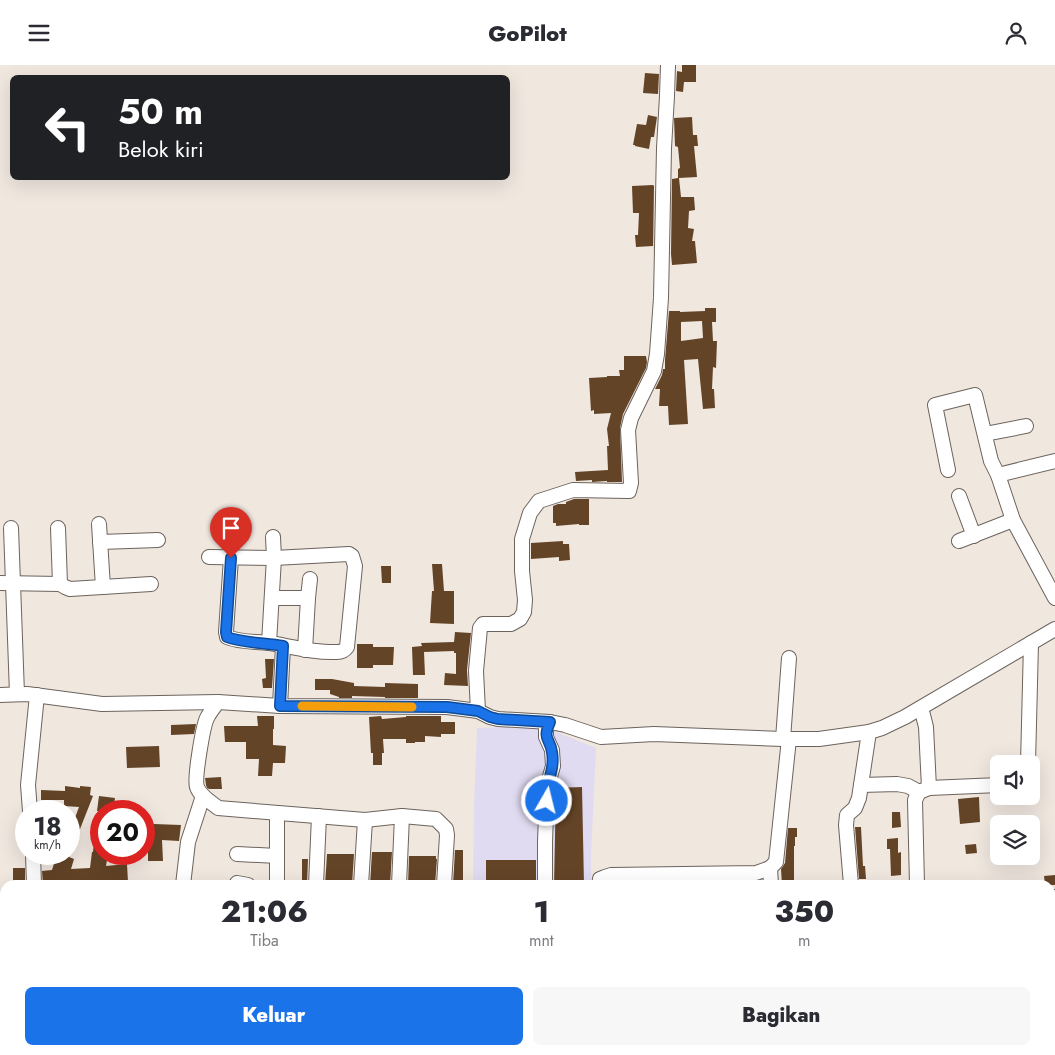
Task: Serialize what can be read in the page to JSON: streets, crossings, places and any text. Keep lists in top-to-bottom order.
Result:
{
  "page": {
    "header": "GoPilot",
    "turn": ["50 m", "Belok kiri"],
    "speed": "18 km/h",
    "limit": "20",
    "eta": [
      "21:06",
      "Tiba",
      "1",
      "mnt",
      "350",
      "m"
    ],
    "buttons": ["Keluar", "Bagikan"]
  }
}
